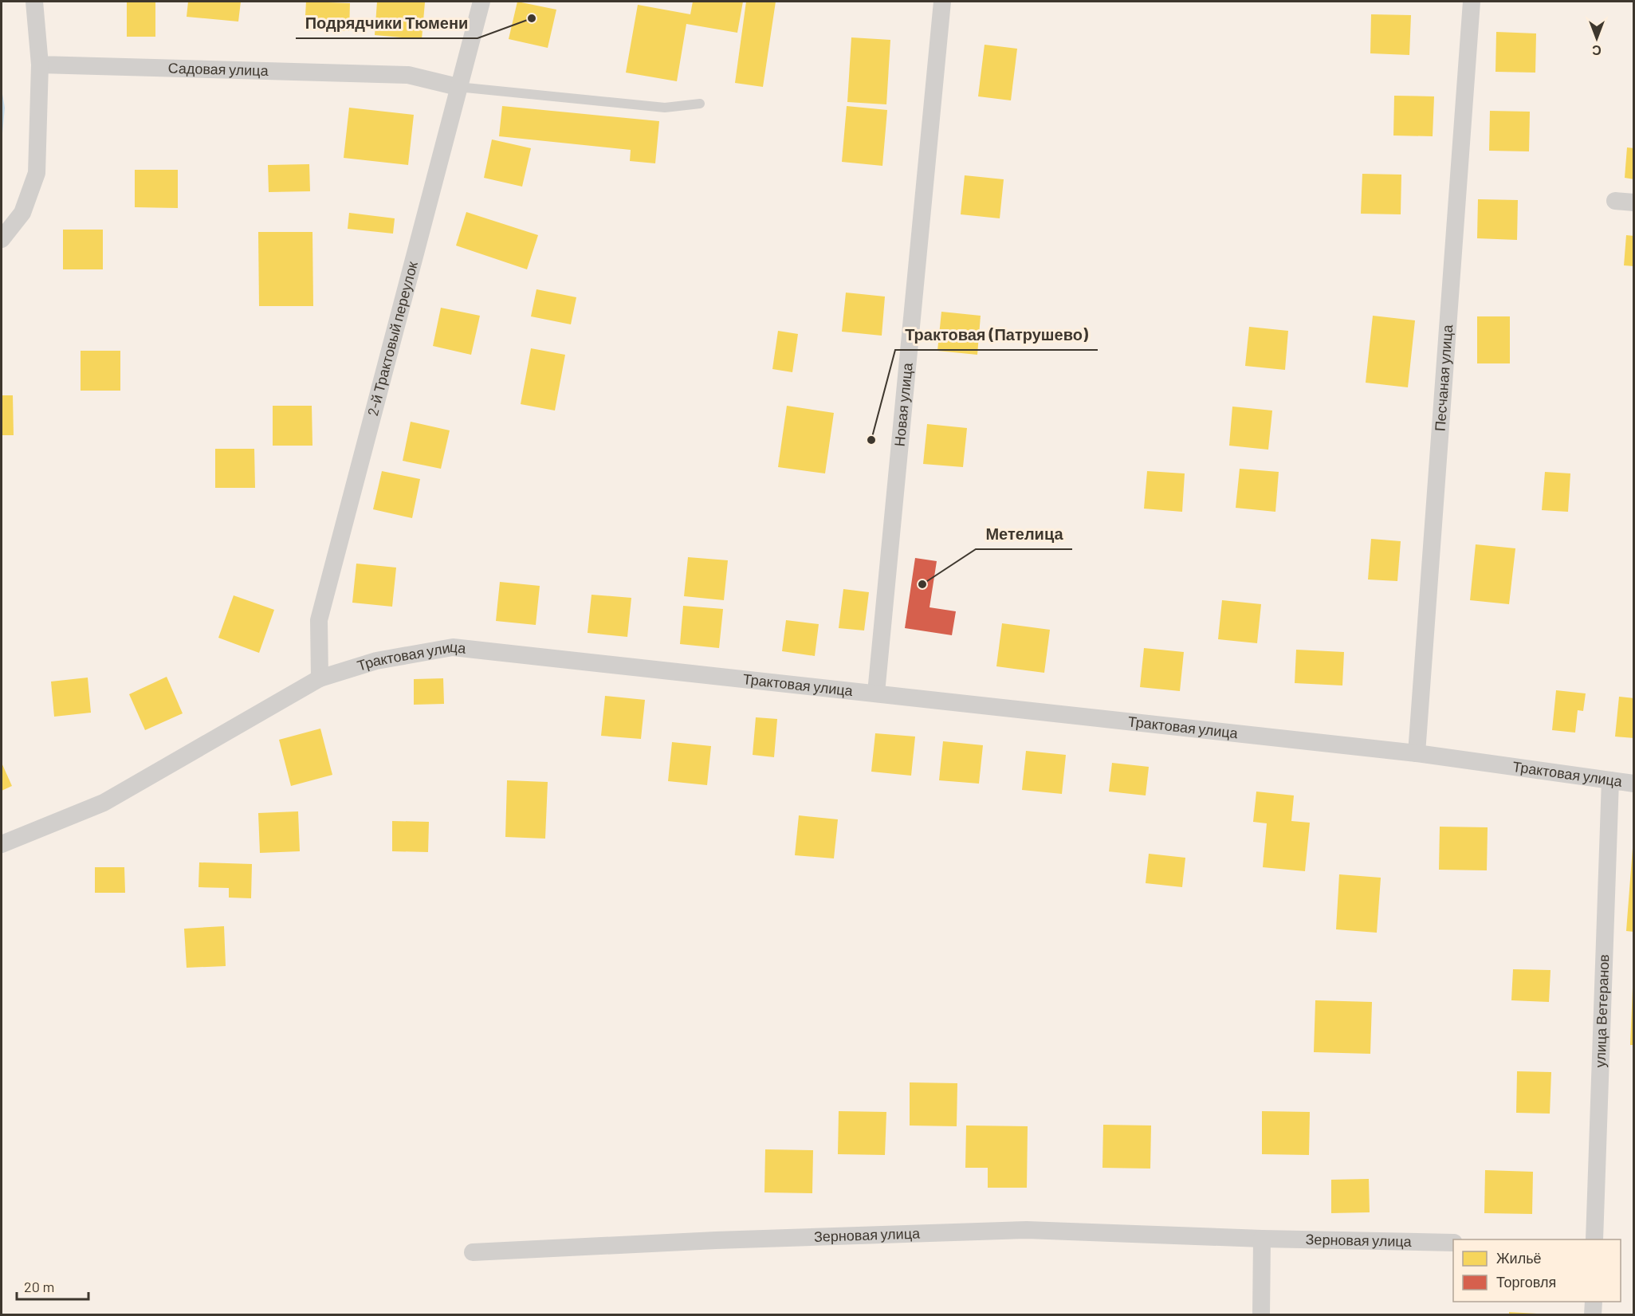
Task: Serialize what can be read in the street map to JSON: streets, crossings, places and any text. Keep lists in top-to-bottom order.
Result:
{
  "streets": {
    "street": [
      "Садовая улица",
      "2-й Трактовый переулок",
      "Песчаная улица",
      "Новая улица",
      "Трактовая улица",
      "улица Ветеранов",
      "Зерновая улица"
    ]
  },
  "crossings": [
    ["Садовая улица", "2-й Трактовый переулок"],
    ["2-й Трактовый переулок", "Трактовая улица"],
    ["Песчаная улица", "Трактовая улица"],
    ["Новая улица", "Трактовая улица"],
    ["Трактовая улица", "улица Ветеранов"]
  ],
  "places": ["Подрядчики Тюмени", "Трактовая (Патрушево)", "Метелица"],
  "legend": ["Жильё", "Торговля"],
  "scale_bar": "20 m",
  "north": "bottom"
}
